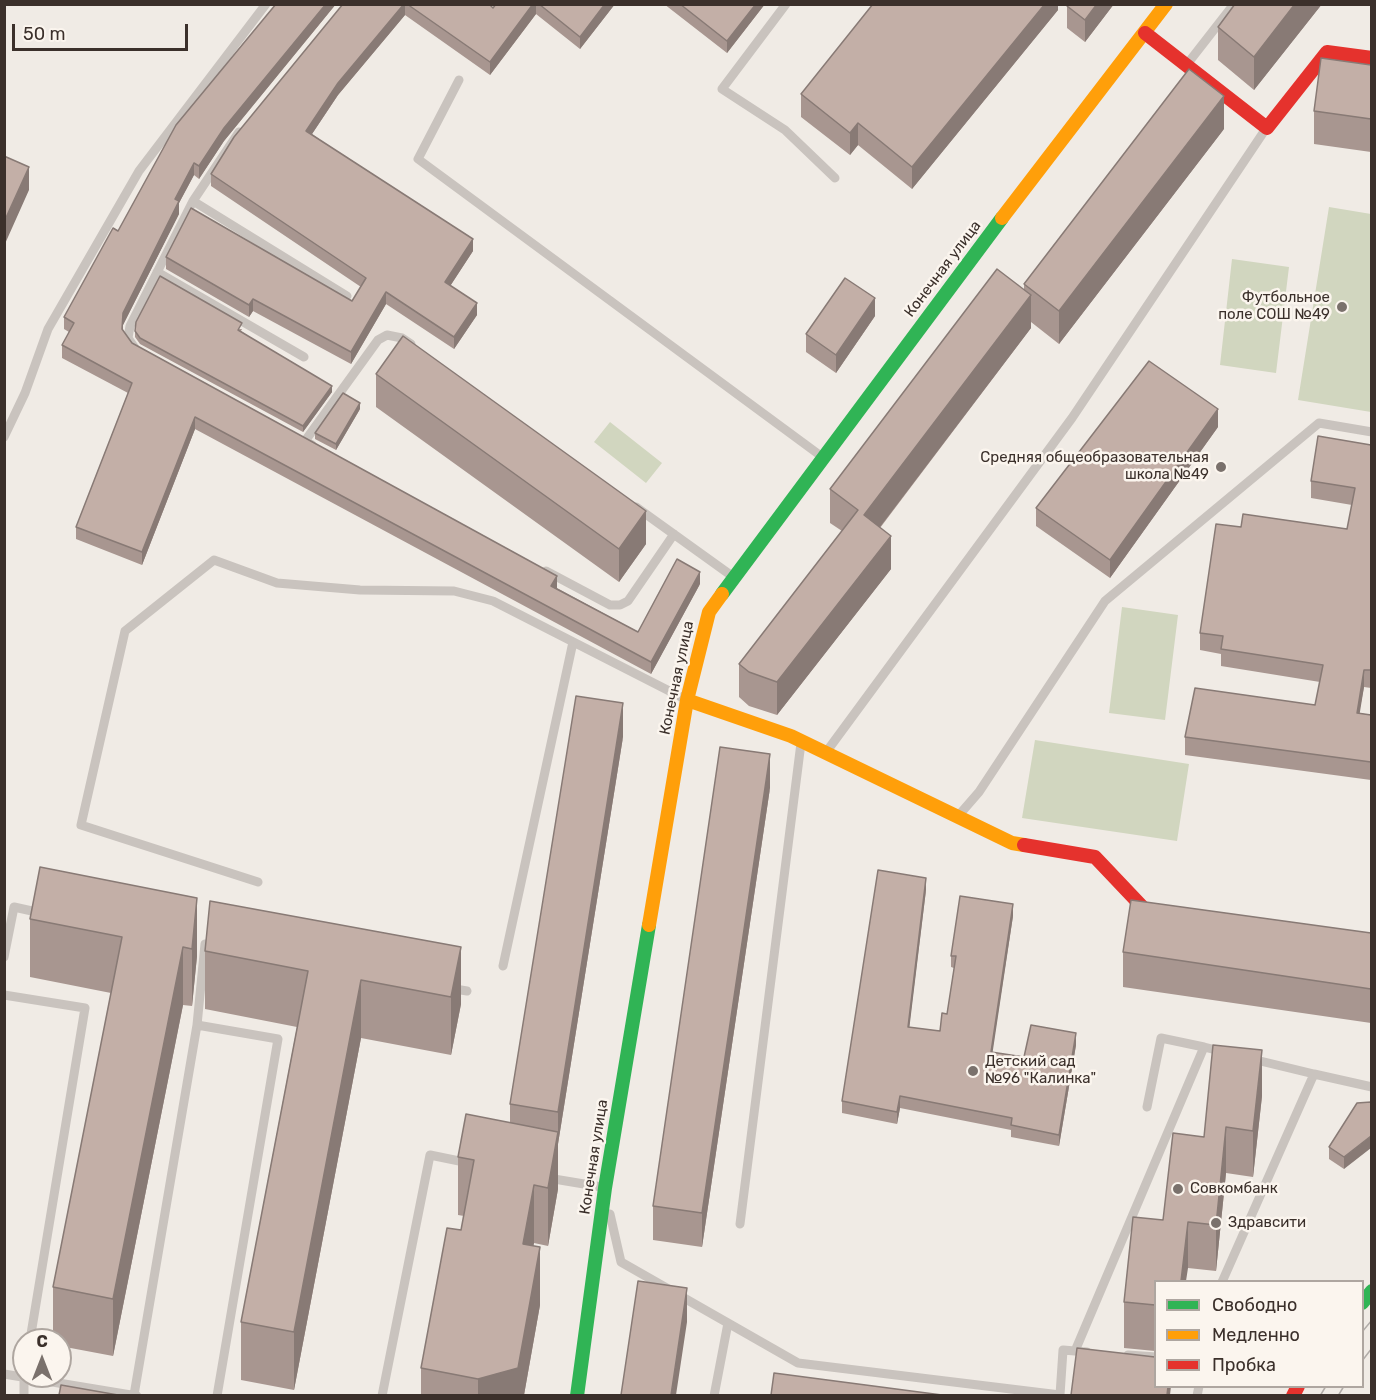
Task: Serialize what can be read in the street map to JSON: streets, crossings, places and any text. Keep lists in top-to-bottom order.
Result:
{
  "streets": {
    "street": ["Конечная улица"]
  },
  "places": [
    "Футбольное поле СОШ №49",
    "Средняя общеобразовательная школа №49",
    "Детский сад №96 \"Калинка\"",
    "Совкомбанк",
    "Здравсити"
  ],
  "legend": ["Свободно", "Медленно", "Пробка"],
  "scale_bar": "50 m",
  "north": "top"
}
